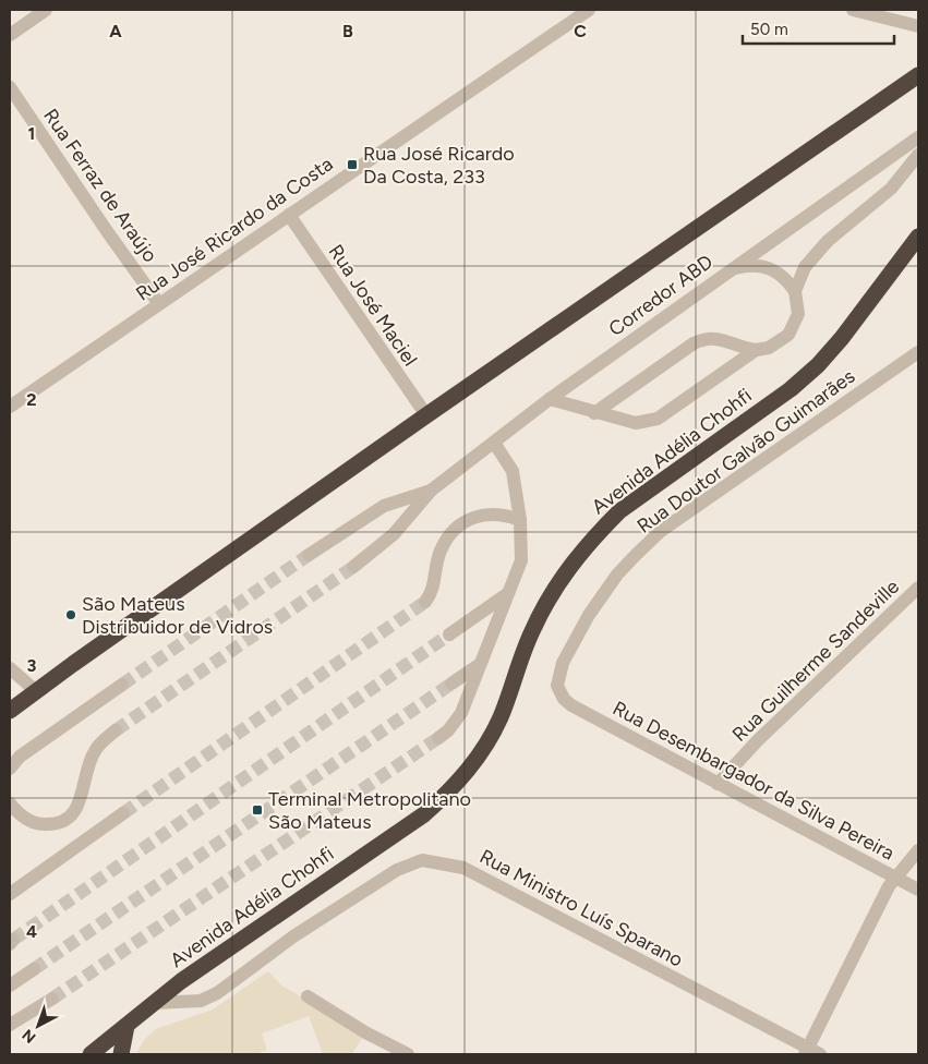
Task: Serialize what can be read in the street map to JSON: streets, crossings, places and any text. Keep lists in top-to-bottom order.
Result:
{
  "streets": {
    "highway": ["Avenida Adélia Chohfi"],
    "street": [
      "Rua Ferraz de Araújo",
      "Rua José Ricardo da Costa",
      "Corredor ABD",
      "Rua José Maciel",
      "Rua Doutor Galvão Guimarães",
      "Rua Guilherme Sandeville",
      "Rua Desembargador da Silva Pereira",
      "Rua Ministro Luís Sparano"
    ]
  },
  "crossings": [
    ["Rua Ferraz de Araújo", "Rua José Ricardo da Costa"],
    ["Rua José Ricardo da Costa", "Rua José Maciel"],
    ["Avenida Adélia Chohfi", "Rua Ministro Luís Sparano"],
    ["Rua Doutor Galvão Guimarães", "Rua Desembargador da Silva Pereira"],
    ["Rua Guilherme Sandeville", "Rua Desembargador da Silva Pereira"]
  ],
  "places": {
    "transit": ["Rua José Ricardo Da Costa, 233", "Terminal Metropolitano São Mateus"],
    "other": ["São Mateus Distribuidor de Vidros"]
  },
  "scale_bar": "50 m",
  "north": "bottom left",
  "grid": {
    "columns": ["A", "B", "C"],
    "rows": [
      "1",
      "2",
      "3",
      "4"
    ]
  }
}
